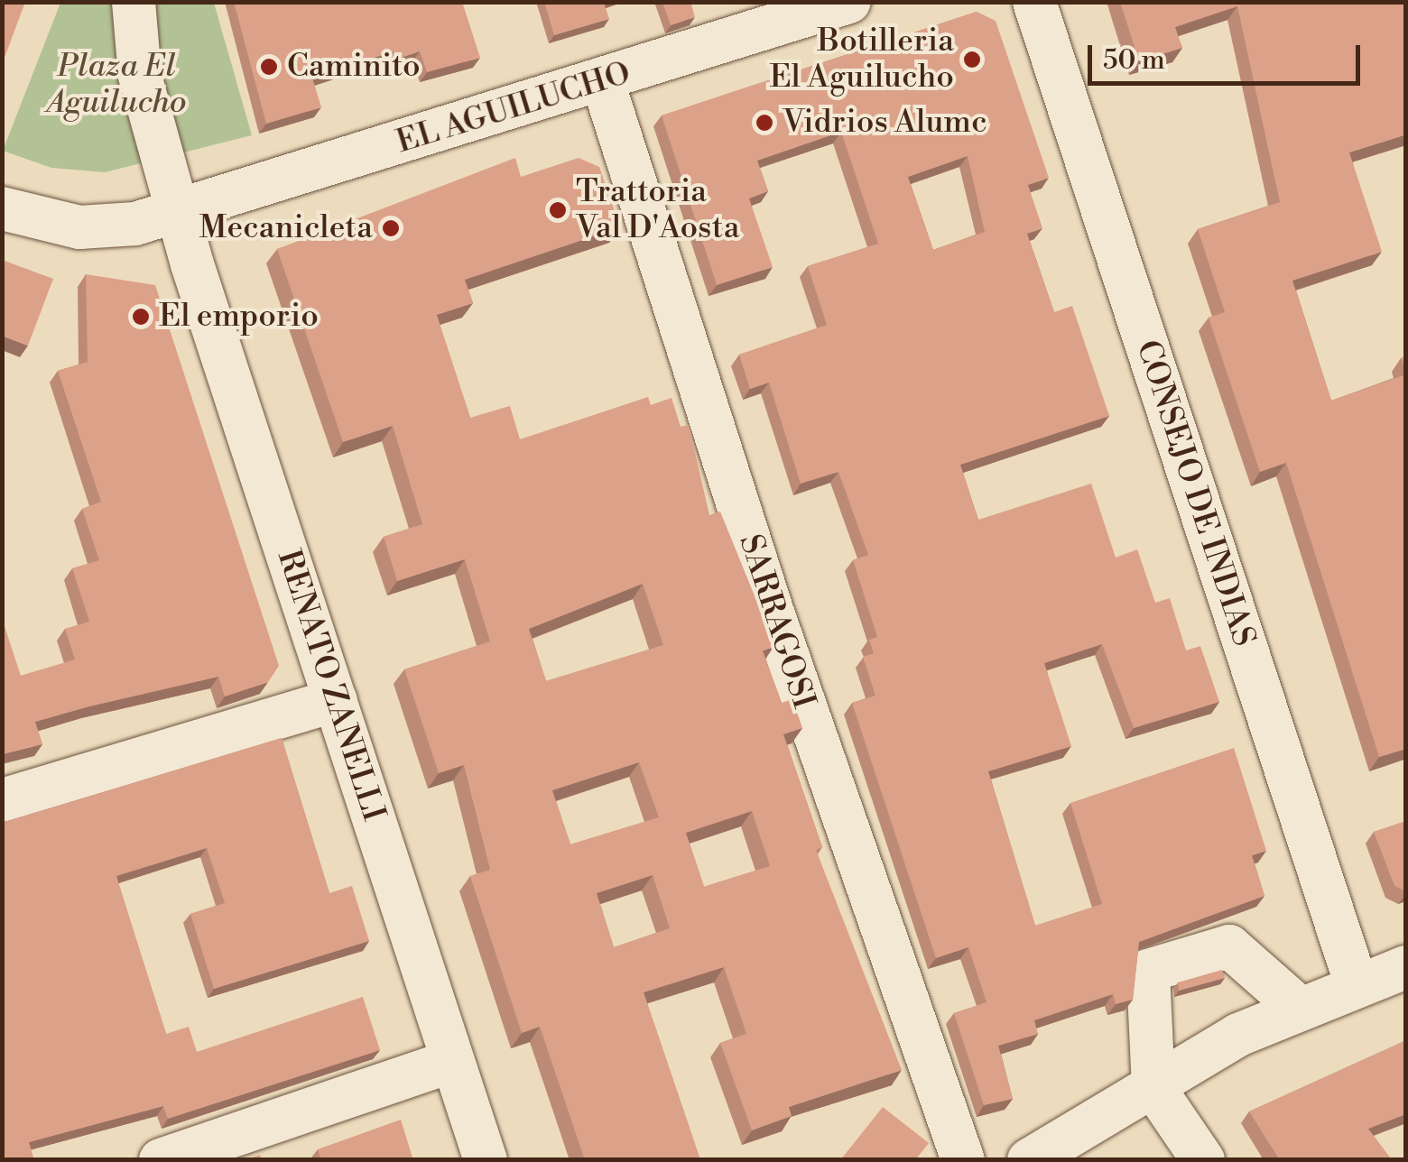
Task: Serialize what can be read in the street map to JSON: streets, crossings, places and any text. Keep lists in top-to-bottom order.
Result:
{
  "streets": {
    "street": [
      "EL AGUILUCHO",
      "CONSEJO DE INDIAS",
      "SARRAGOSI",
      "RENATO ZANELLI"
    ]
  },
  "crossings": [
    ["EL AGUILUCHO", "SARRAGOSI"],
    ["EL AGUILUCHO", "RENATO ZANELLI"]
  ],
  "parks": ["Plaza El Aguilucho"],
  "places": [
    "Botilleria El Aguilucho",
    "Caminito",
    "Vidrios Alumc",
    "Trattoria Val D'Aosta",
    "Mecanicleta",
    "El emporio"
  ],
  "scale_bar": "50 m"
}
